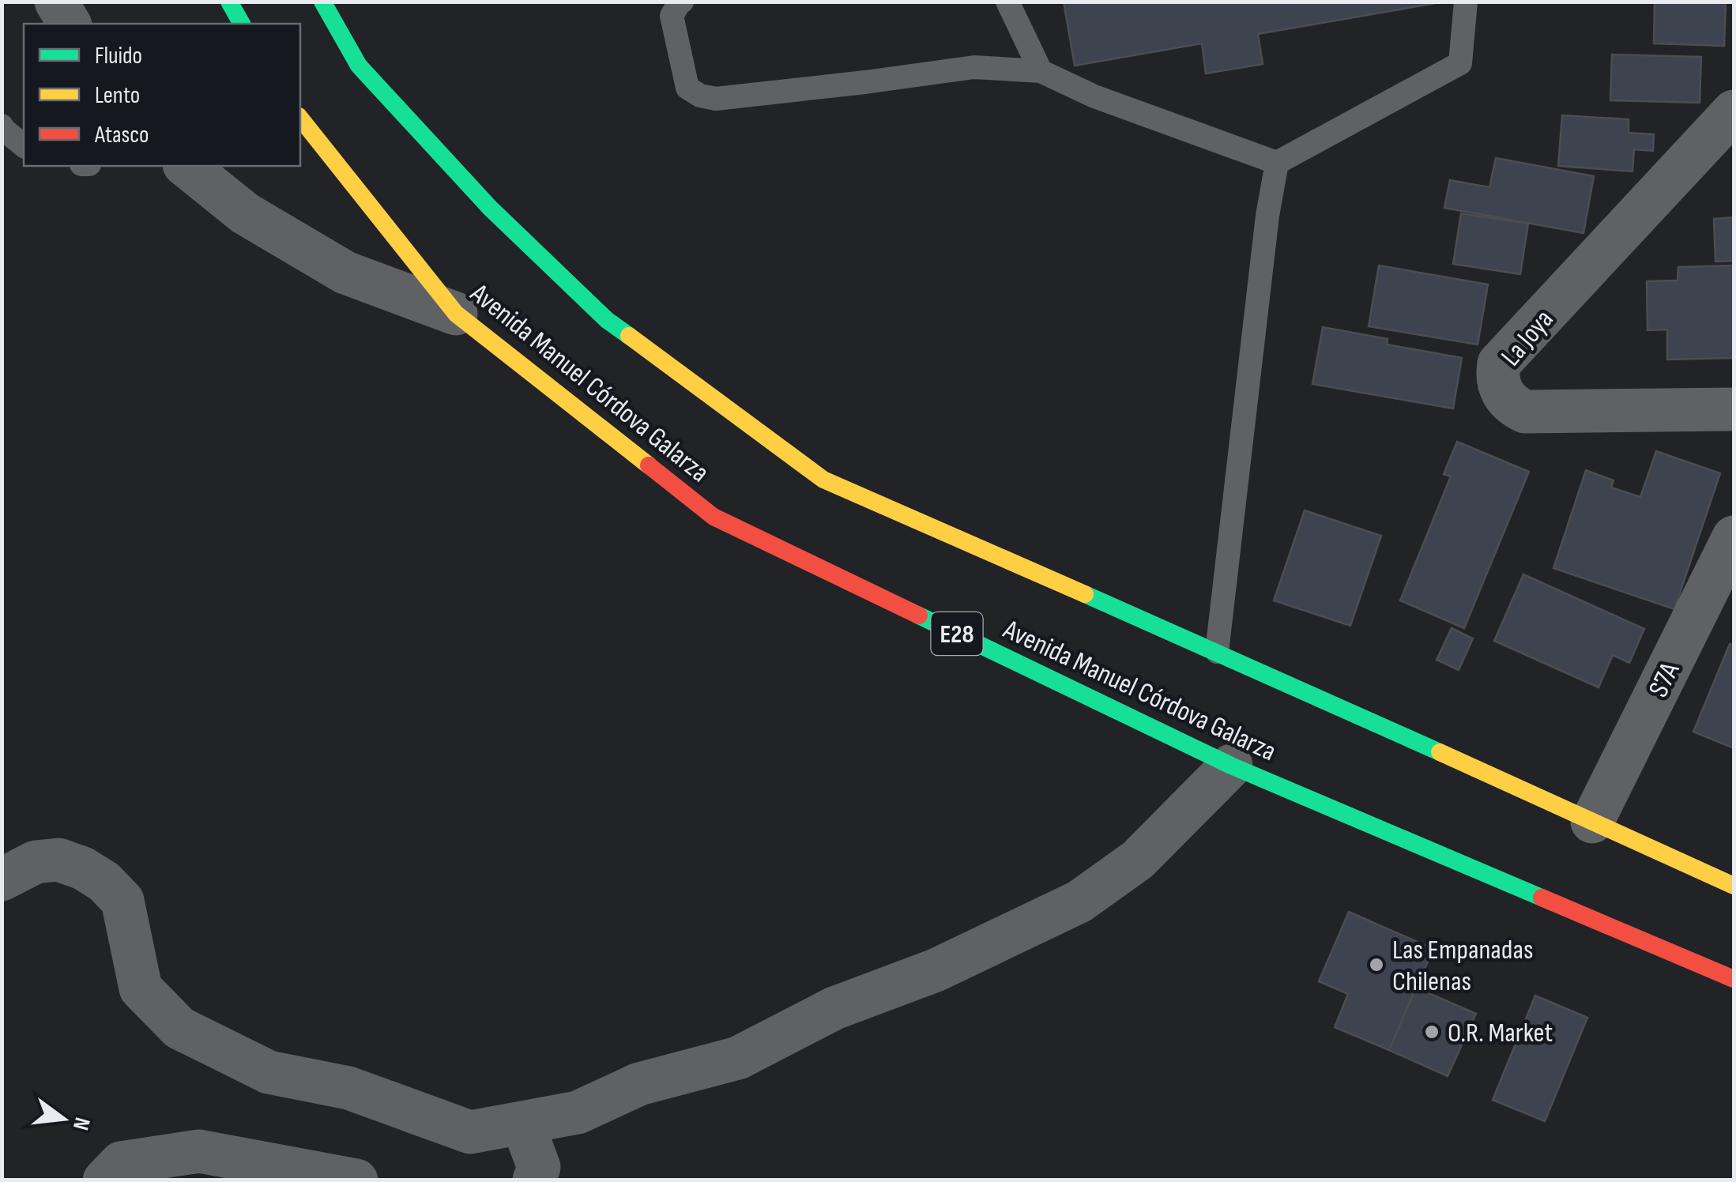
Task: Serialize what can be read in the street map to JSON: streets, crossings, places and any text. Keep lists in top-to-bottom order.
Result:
{
  "streets": {
    "main road": ["Avenida Manuel Córdova Galarza", "E28"],
    "street": ["La Joya", "S7A"]
  },
  "places": ["Las Empanadas Chilenas", "O.R. Market"],
  "legend": ["Fluido", "Lento", "Atasco"],
  "north": "right"
}
